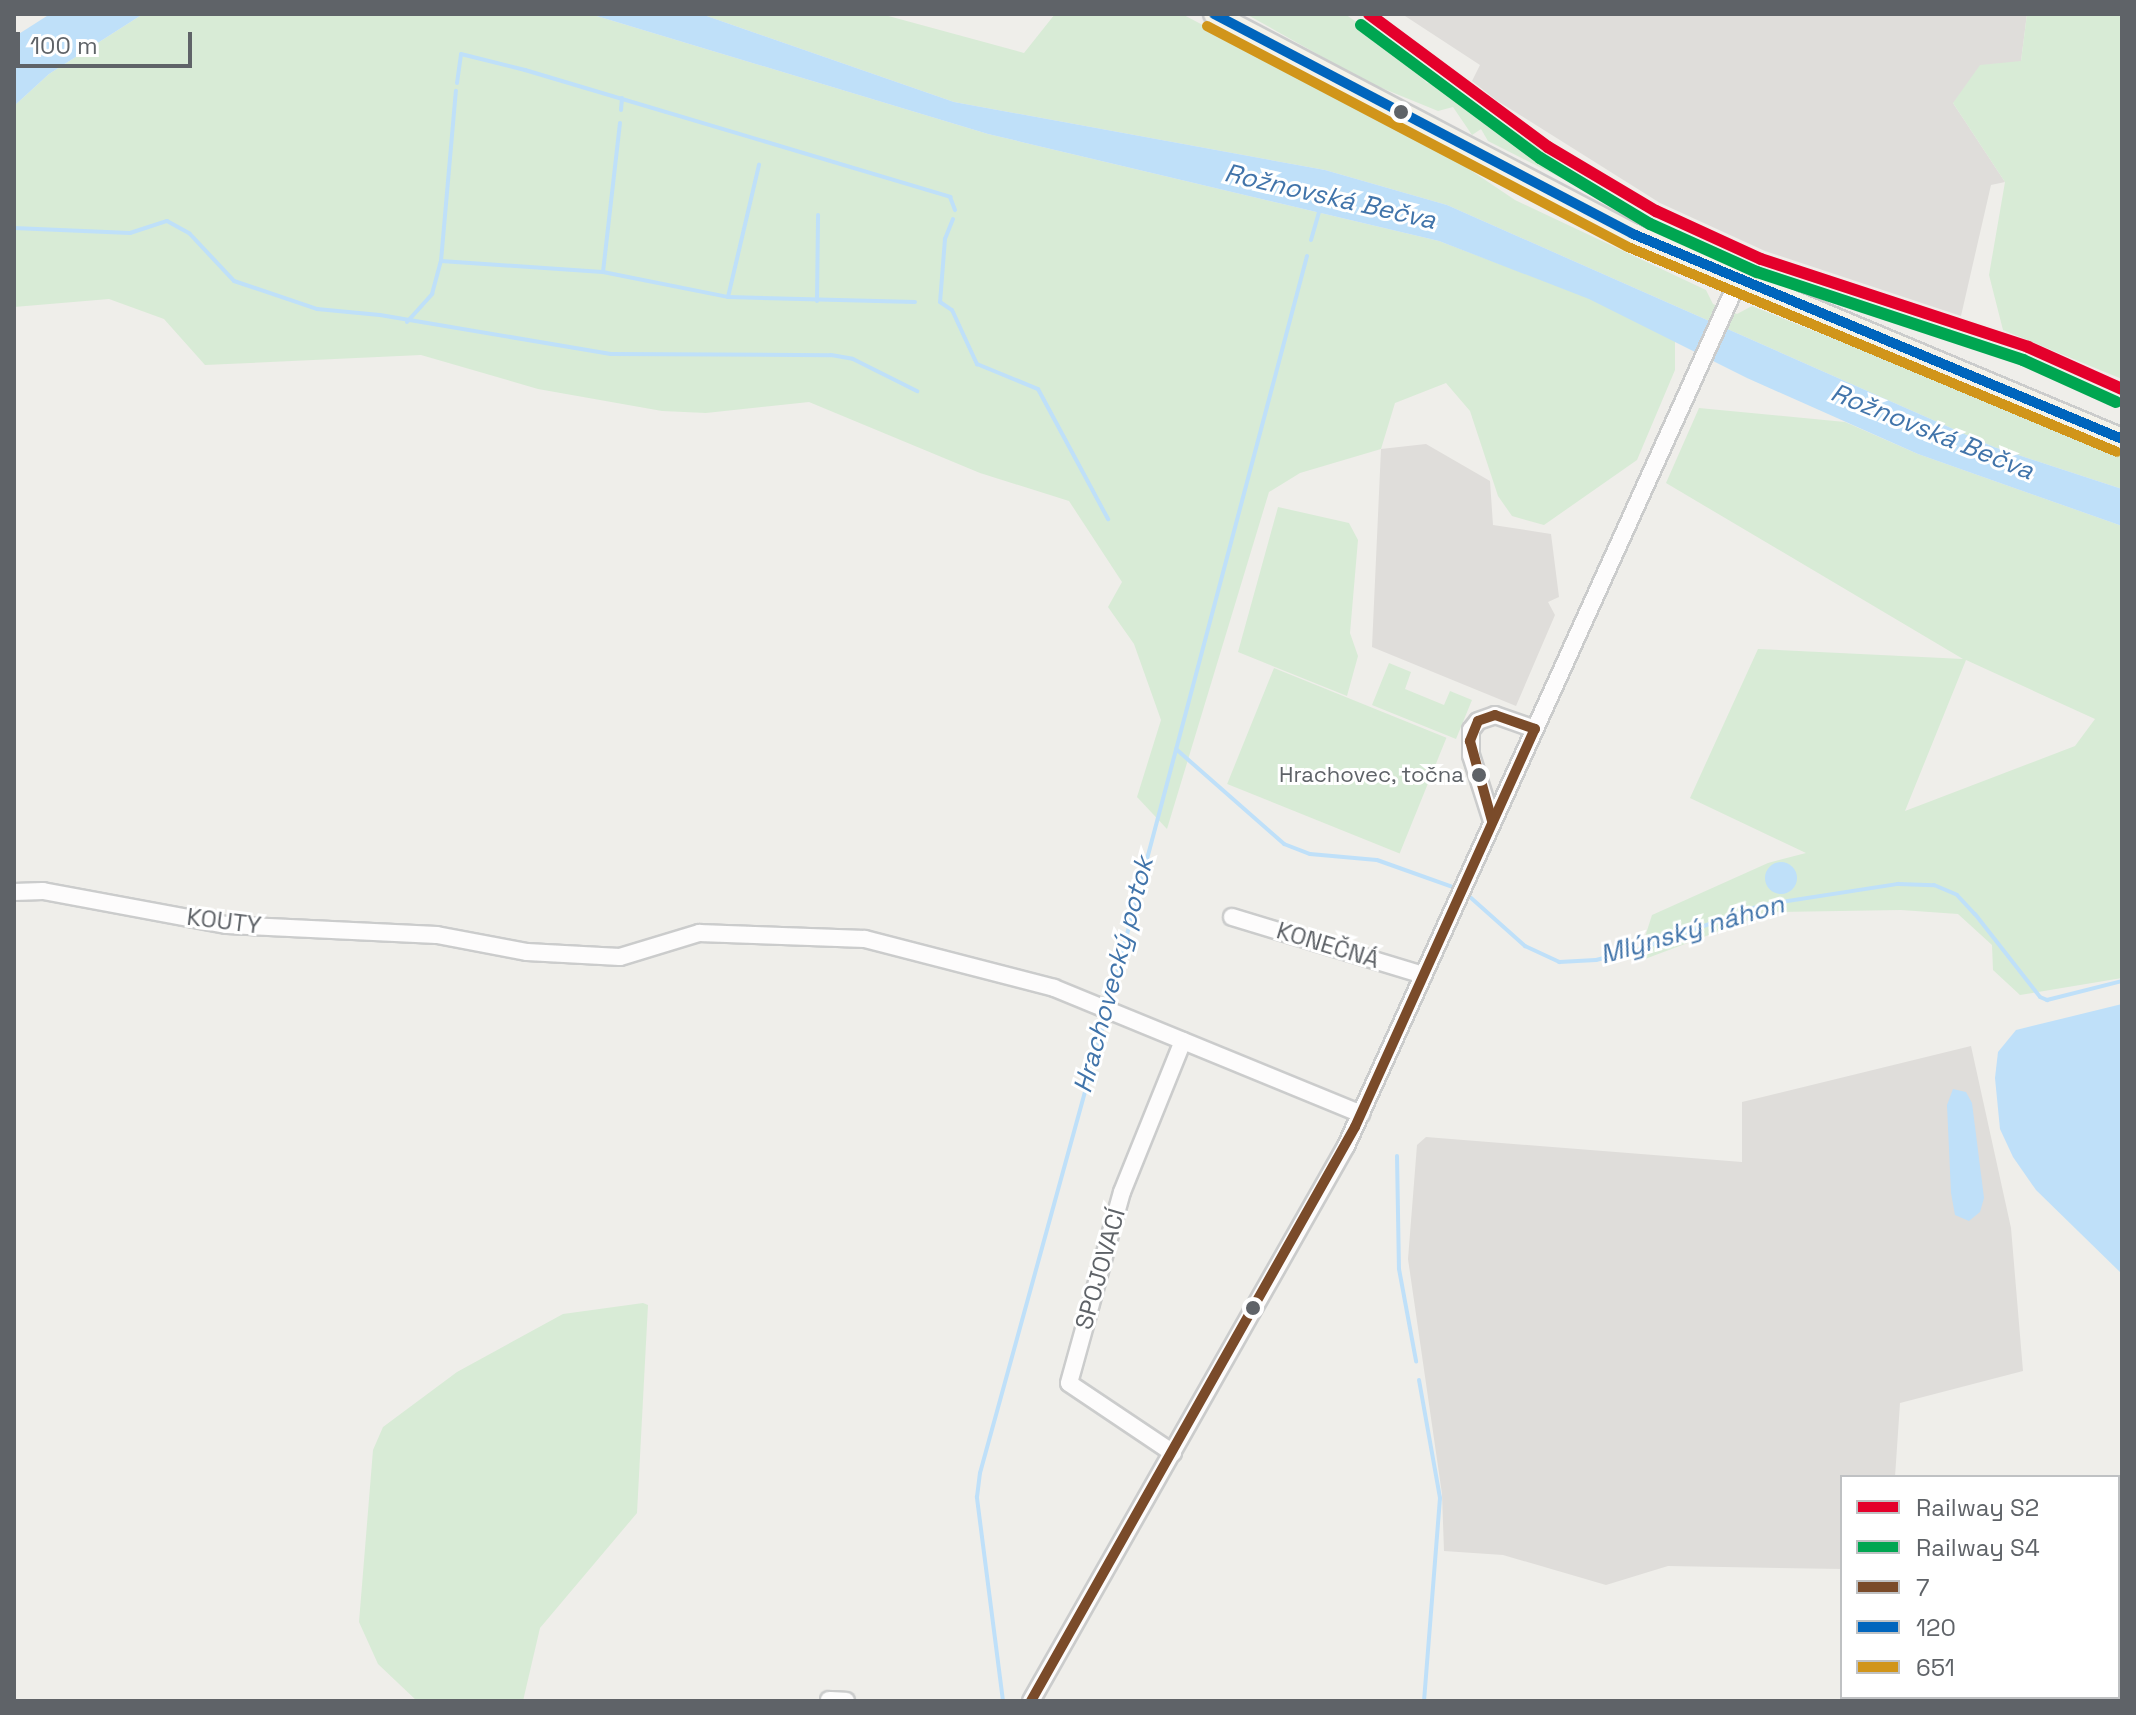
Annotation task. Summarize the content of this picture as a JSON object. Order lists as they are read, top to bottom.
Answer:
{
  "streets": {
    "street": ["KOUTY", "KONEČNÁ", "SPOJOVACÍ"]
  },
  "crossings": [
    ["KOUTY", "SPOJOVACÍ"]
  ],
  "water": ["Rožnovská Bečva", "Mlýnský náhon", "Hrachovecký potok"],
  "places": ["Hrachovec, točna"],
  "lines": [
    "rail line S2",
    "transit line 120",
    "rail line S4",
    "transit line 651",
    "transit line 7"
  ],
  "legend": [
    "Railway S2",
    "Railway S4",
    "7",
    "120",
    "651"
  ],
  "scale_bar": "100 m"
}
